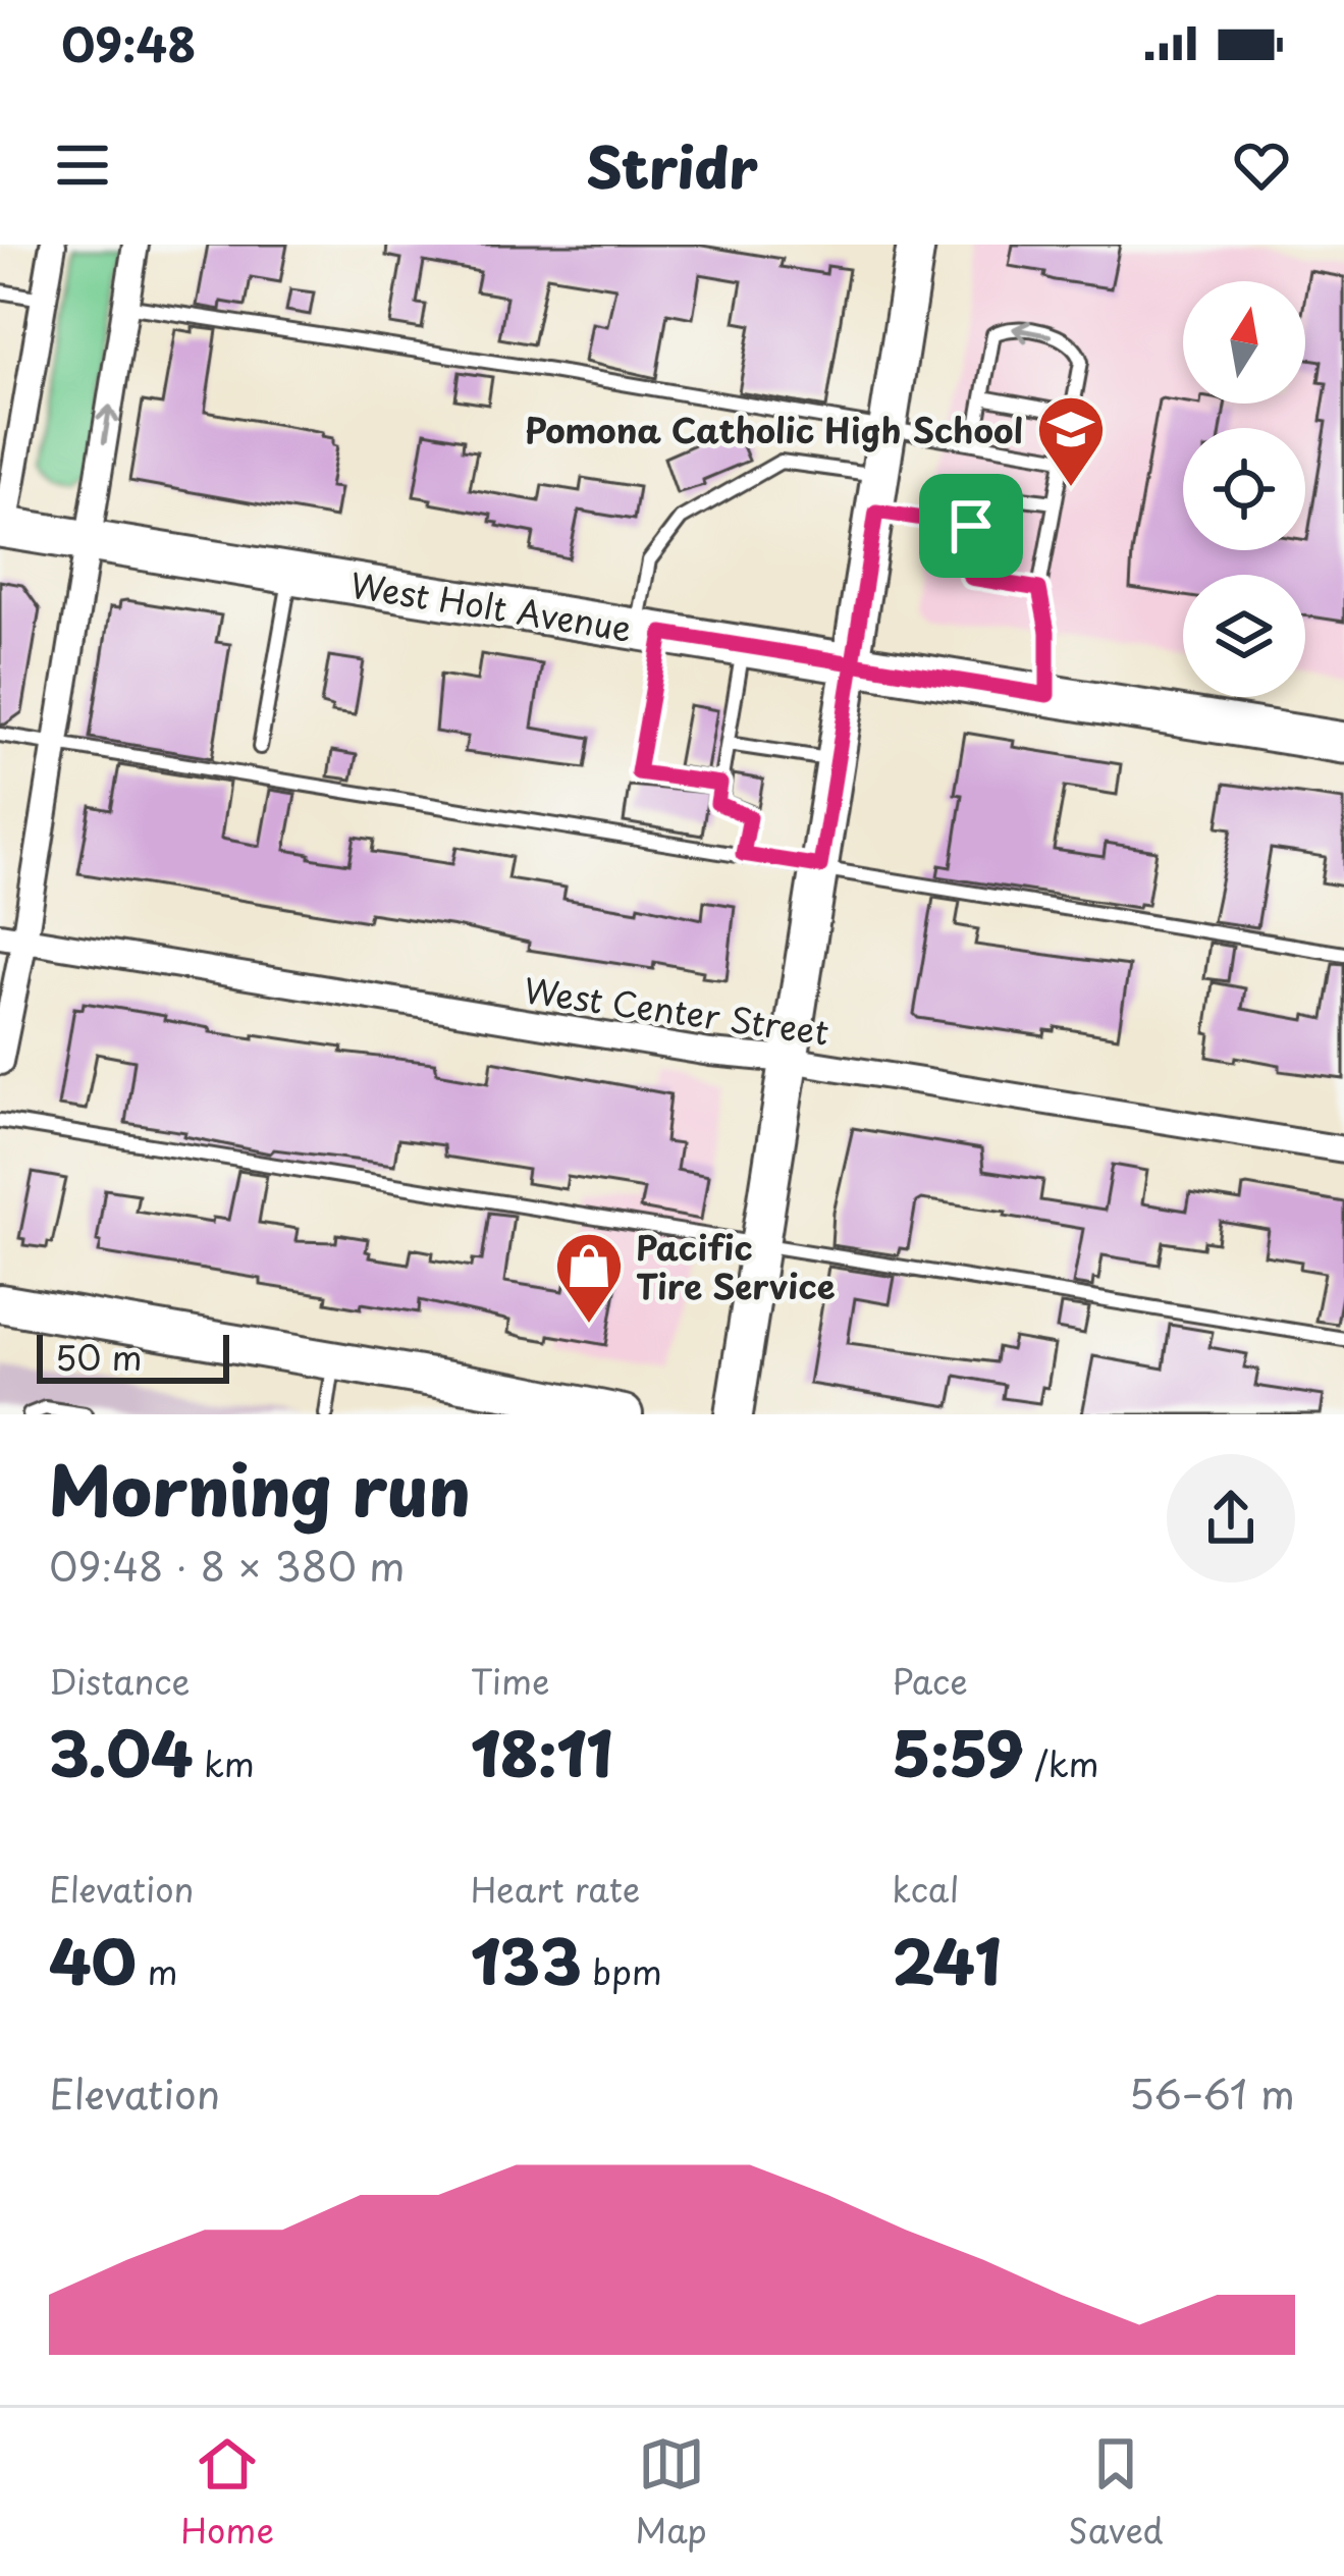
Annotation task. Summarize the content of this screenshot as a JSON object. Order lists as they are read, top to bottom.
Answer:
{
  "streets": {
    "main road": ["West Holt Avenue"],
    "street": ["West Center Street"]
  },
  "places": {
    "school or university": ["Pomona Catholic High School"],
    "shop": ["Pacific Tire Service"]
  },
  "scale_bar": "50 m",
  "north": "top",
  "page": {
    "status": "09:48",
    "header": "Stridr",
    "scale": "50 m",
    "heading": ["Morning run", "09:48 · 8 × 380 m"],
    "stats": [
      ["Distance", "3.04 km"],
      ["Time", "18:11"],
      ["Pace", "5:59 /km"],
      ["Elevation", "40 m"],
      ["Heart rate", "133 bpm"],
      ["kcal", "241"]
    ],
    "chart": ["Elevation", "56–61 m"],
    "tabs": ["Home", "Map", "Saved"]
  }
}
